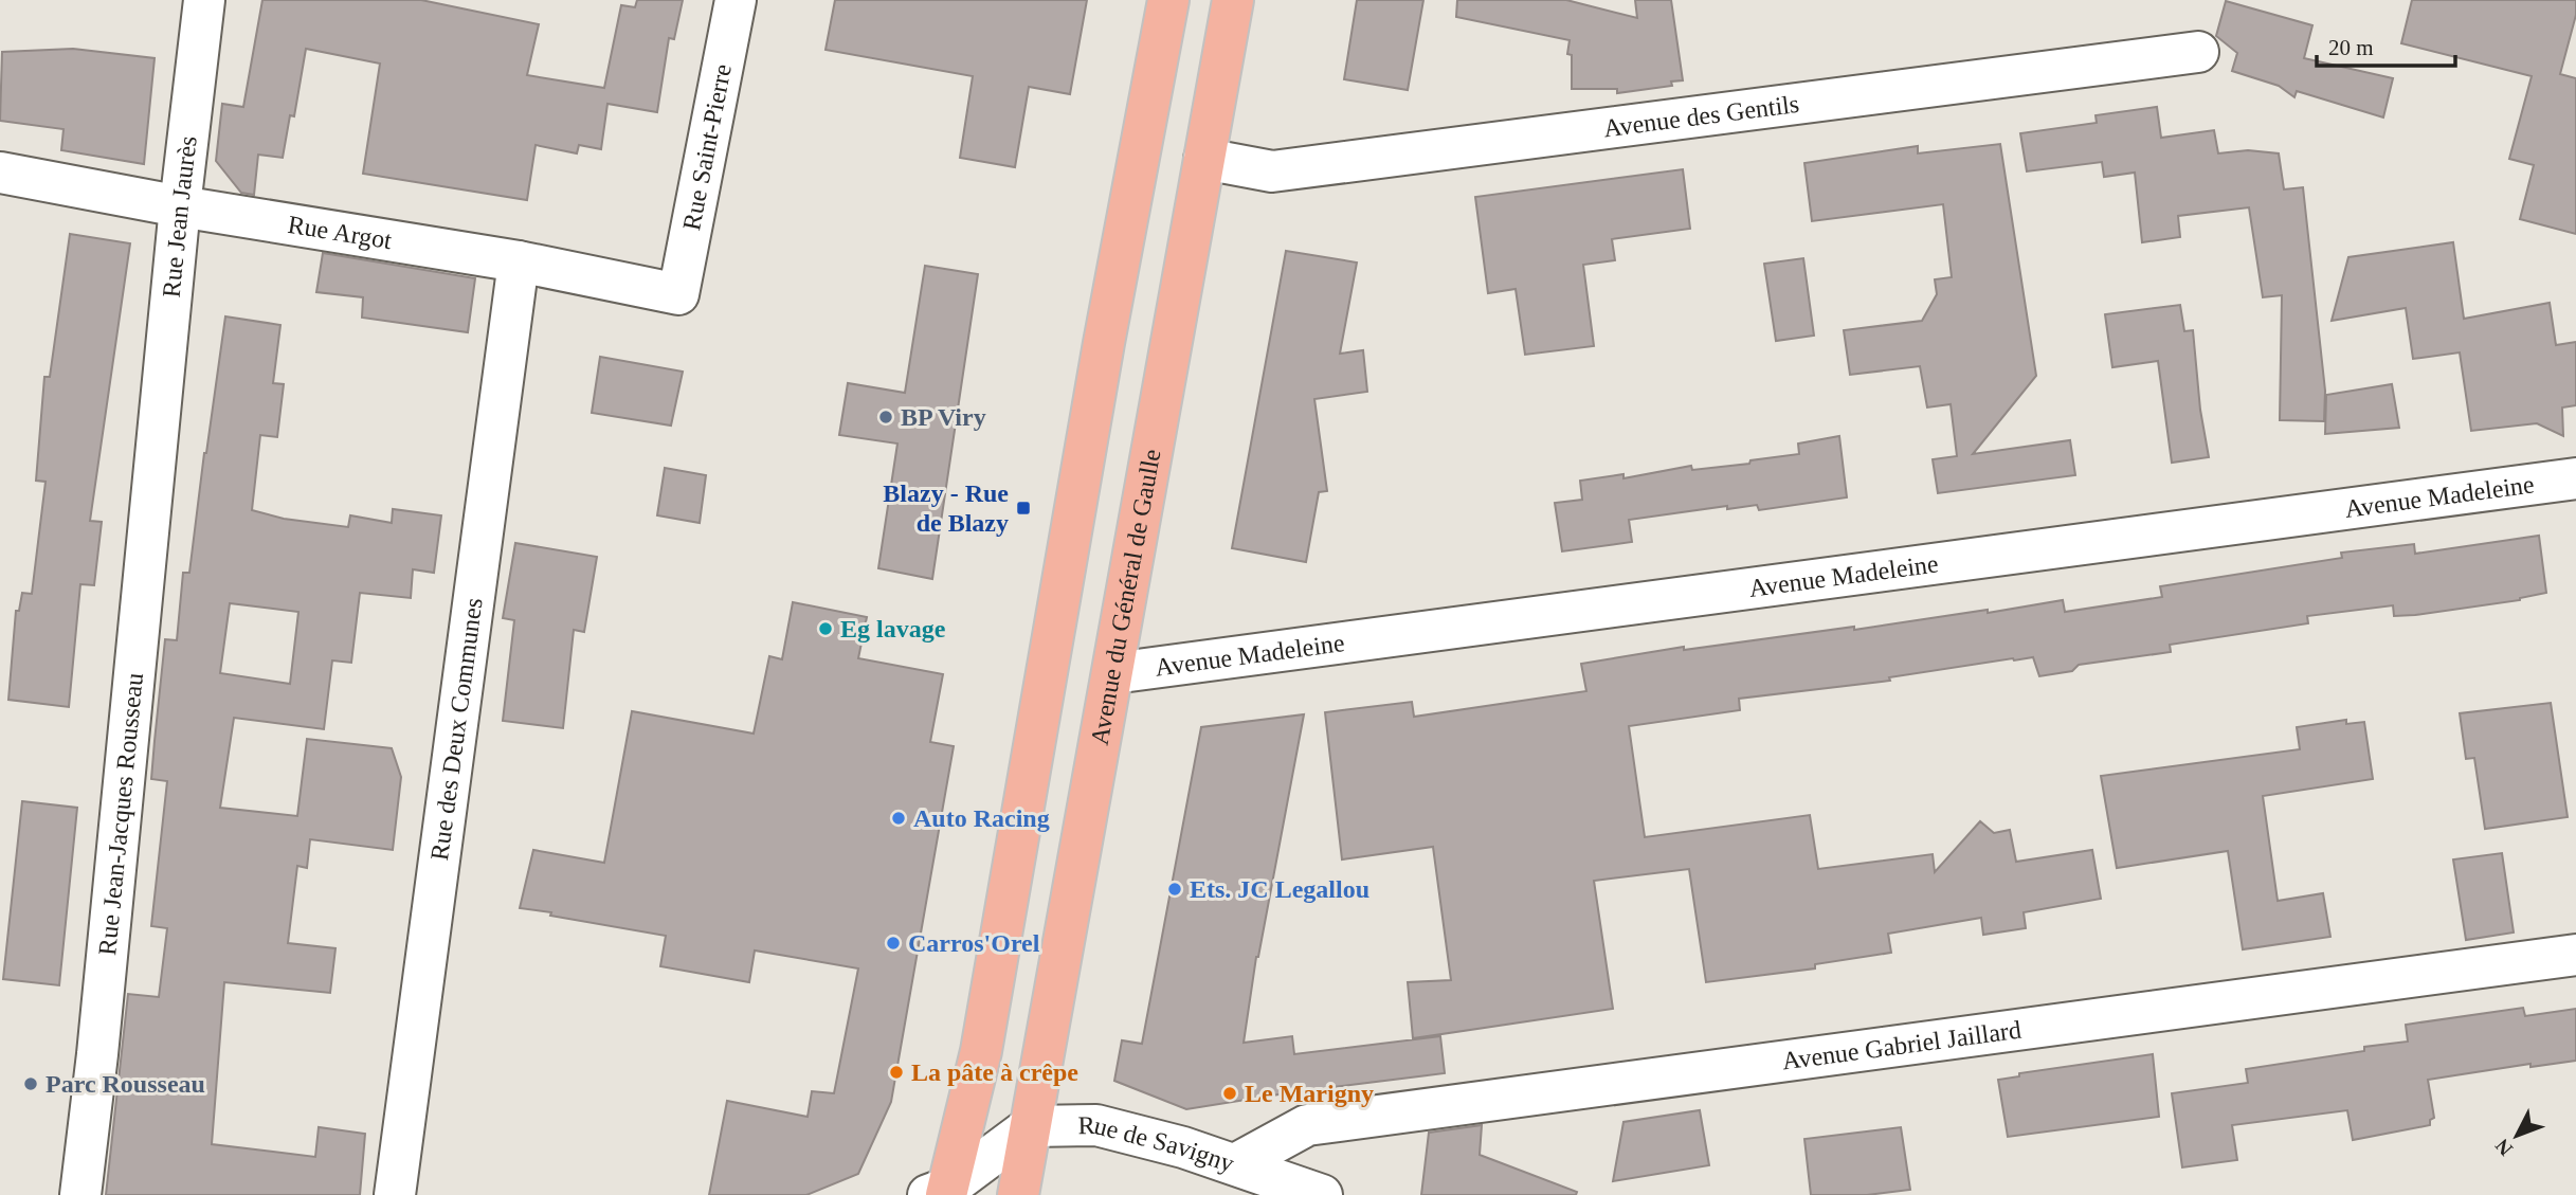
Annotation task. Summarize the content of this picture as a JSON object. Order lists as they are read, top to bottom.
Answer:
{
  "streets": {
    "main road": ["Avenue du Général de Gaulle"],
    "street": [
      "Avenue des Gentils",
      "Rue Saint-Pierre",
      "Rue Jean Jaurès",
      "Rue Argot",
      "Avenue Madeleine",
      "Rue des Deux Communes",
      "Rue Jean-Jacques Rousseau",
      "Avenue Gabriel Jaillard",
      "Rue de Savigny"
    ]
  },
  "crossings": [
    ["Avenue des Gentils", "Avenue du Général de Gaulle"],
    ["Rue Saint-Pierre", "Rue Argot"],
    ["Rue Jean Jaurès", "Rue Argot"],
    ["Rue Jean Jaurès", "Rue Jean-Jacques Rousseau"],
    ["Rue Argot", "Rue des Deux Communes"],
    ["Avenue Madeleine", "Avenue du Général de Gaulle"],
    ["Avenue du Général de Gaulle", "Rue de Savigny"],
    ["Avenue Gabriel Jaillard", "Rue de Savigny"]
  ],
  "places": {
    "other": [
      "BP Viry",
      "Eg lavage",
      "Auto Racing",
      "Ets. JC Legallou",
      "Carros'Orel",
      "La pâte à crêpe",
      "Parc Rousseau",
      "Le Marigny"
    ],
    "transit": ["Blazy - Rue de Blazy"]
  },
  "scale_bar": "20 m",
  "north": "bottom left"
}
